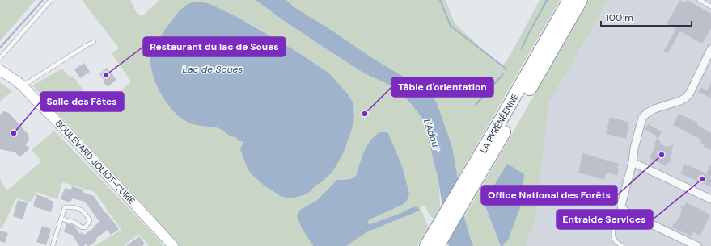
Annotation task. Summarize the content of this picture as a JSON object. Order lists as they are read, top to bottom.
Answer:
{
  "streets": {
    "highway": ["LA PYRÉNÉENNE"],
    "main road": ["BOULEVARD JOLIOT-CURIE"]
  },
  "water": ["Lac de Soues", "L'Adour"],
  "places": [
    "Restaurant du lac de Soues",
    "Tâble d'orientation",
    "Salle des Fêtes",
    "Office National des Forêts",
    "Entraide Services"
  ],
  "scale_bar": "100 m"
}
